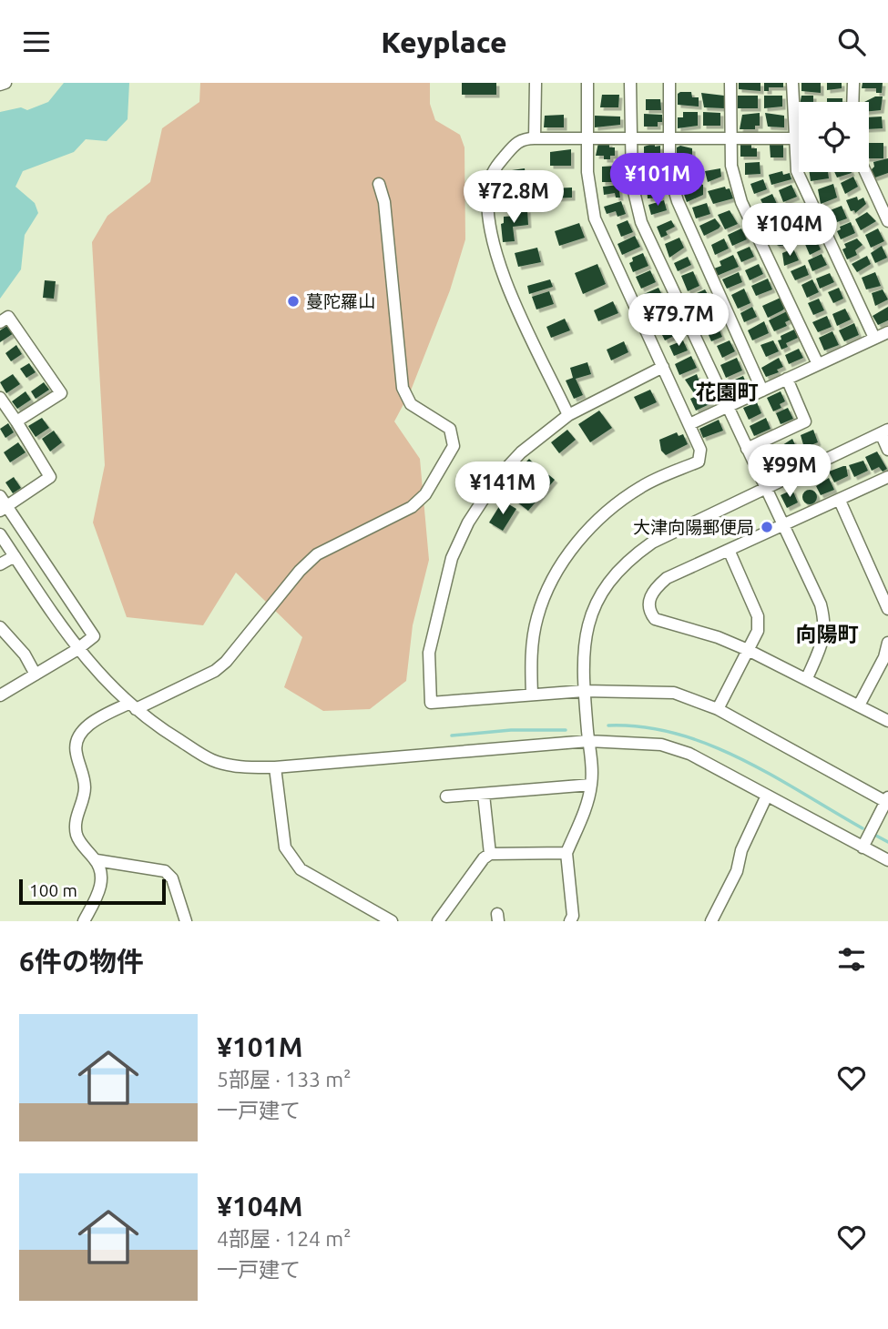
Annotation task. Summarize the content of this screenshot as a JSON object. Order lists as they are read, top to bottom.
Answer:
{
  "districts": ["花園町", "向陽町"],
  "places": ["蔓陀羅山", "大津向陽郵便局"],
  "scale_bar": "100 m",
  "page": {
    "header": "Keyplace",
    "price": [
      "¥101M",
      "¥72.8M",
      "¥104M",
      "¥79.7M",
      "¥99M",
      "¥141M"
    ],
    "scale": "100 m",
    "heading": "6件の物件",
    "list": [
      {
        "name": "¥101M",
        "note": "5部屋 · 133 m² · 一戸建て"
      },
      {
        "name": "¥104M",
        "note": "4部屋 · 124 m² · 一戸建て"
      }
    ]
  }
}
